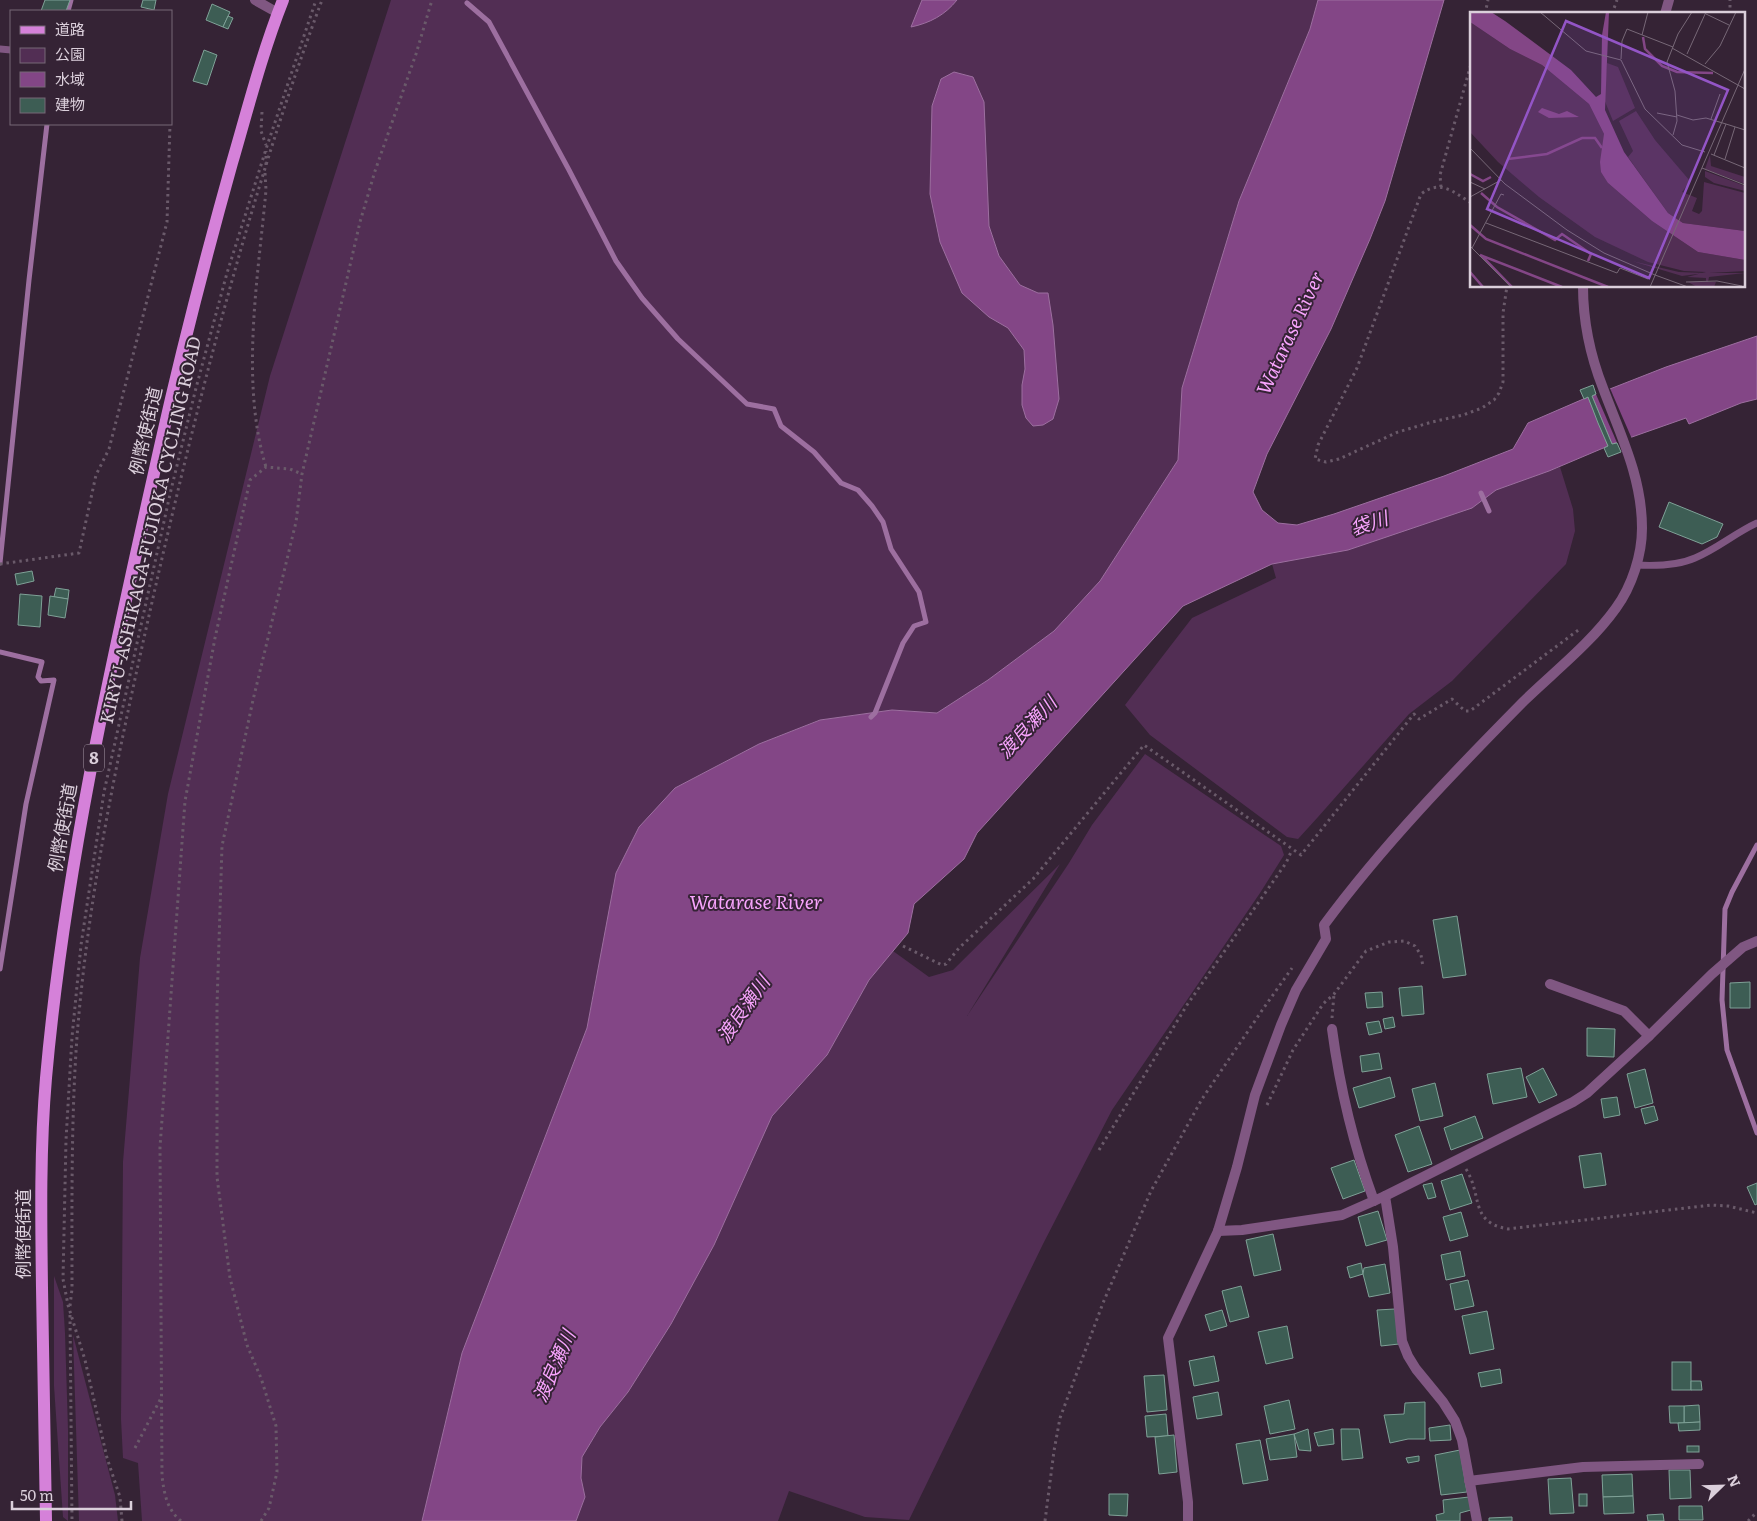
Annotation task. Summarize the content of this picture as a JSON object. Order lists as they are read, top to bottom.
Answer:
{
  "streets": {
    "main road": ["例幣使街道", "8"],
    "path": ["KIRYU-ASHIKAGA-FUJIOKA CYCLING ROAD"]
  },
  "crossings": [
    ["例幣使街道", "8"]
  ],
  "water": ["Watarase River", "袋川", "渡良瀬川"],
  "legend": [
    "道路",
    "公園",
    "水域",
    "建物"
  ],
  "scale_bar": "50 m",
  "north": "top right"
}
